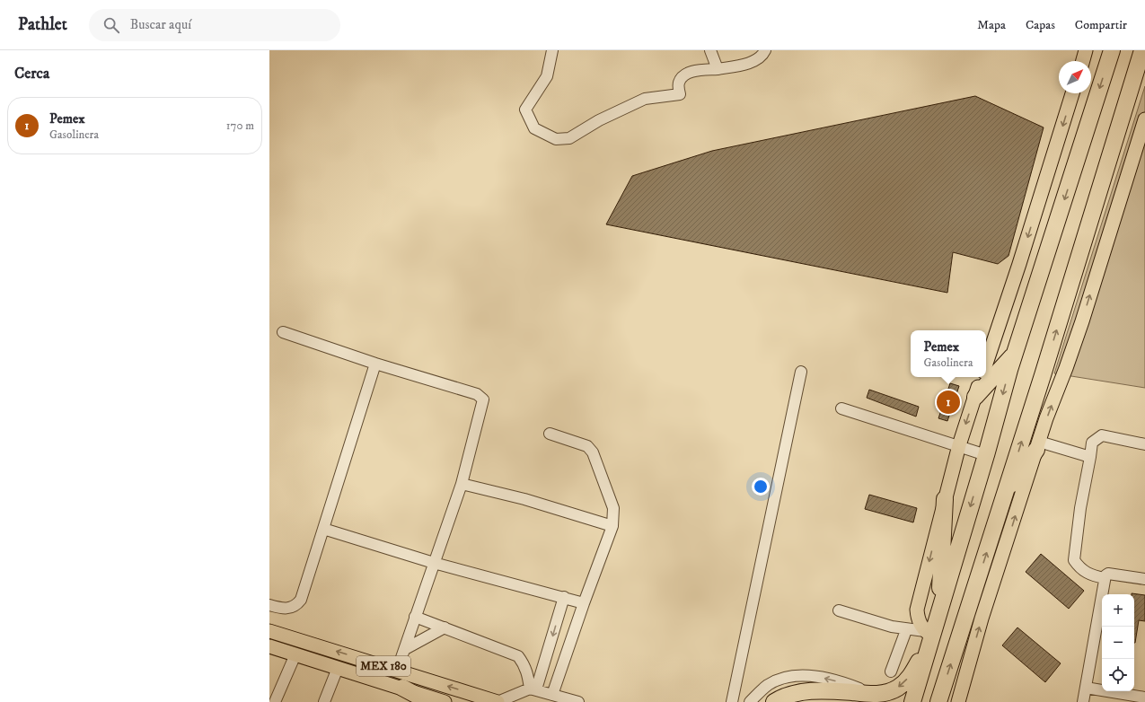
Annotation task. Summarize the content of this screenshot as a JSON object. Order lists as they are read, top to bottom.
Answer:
{
  "streets": {
    "main road": ["MEX 180"]
  },
  "north": "top right",
  "page": {
    "header": "Pathlet",
    "search": "Buscar aquí",
    "nav": ["Mapa", "Capas", "Compartir"],
    "heading": "Cerca",
    "list": [
      {
        "mark": "1",
        "name": "Pemex",
        "note": "Gasolinera",
        "value": "170 m"
      }
    ],
    "popup": ["Pemex", "Gasolinera"],
    "pins": "1",
    "map_buttons": ["+", "−"]
  }
}
